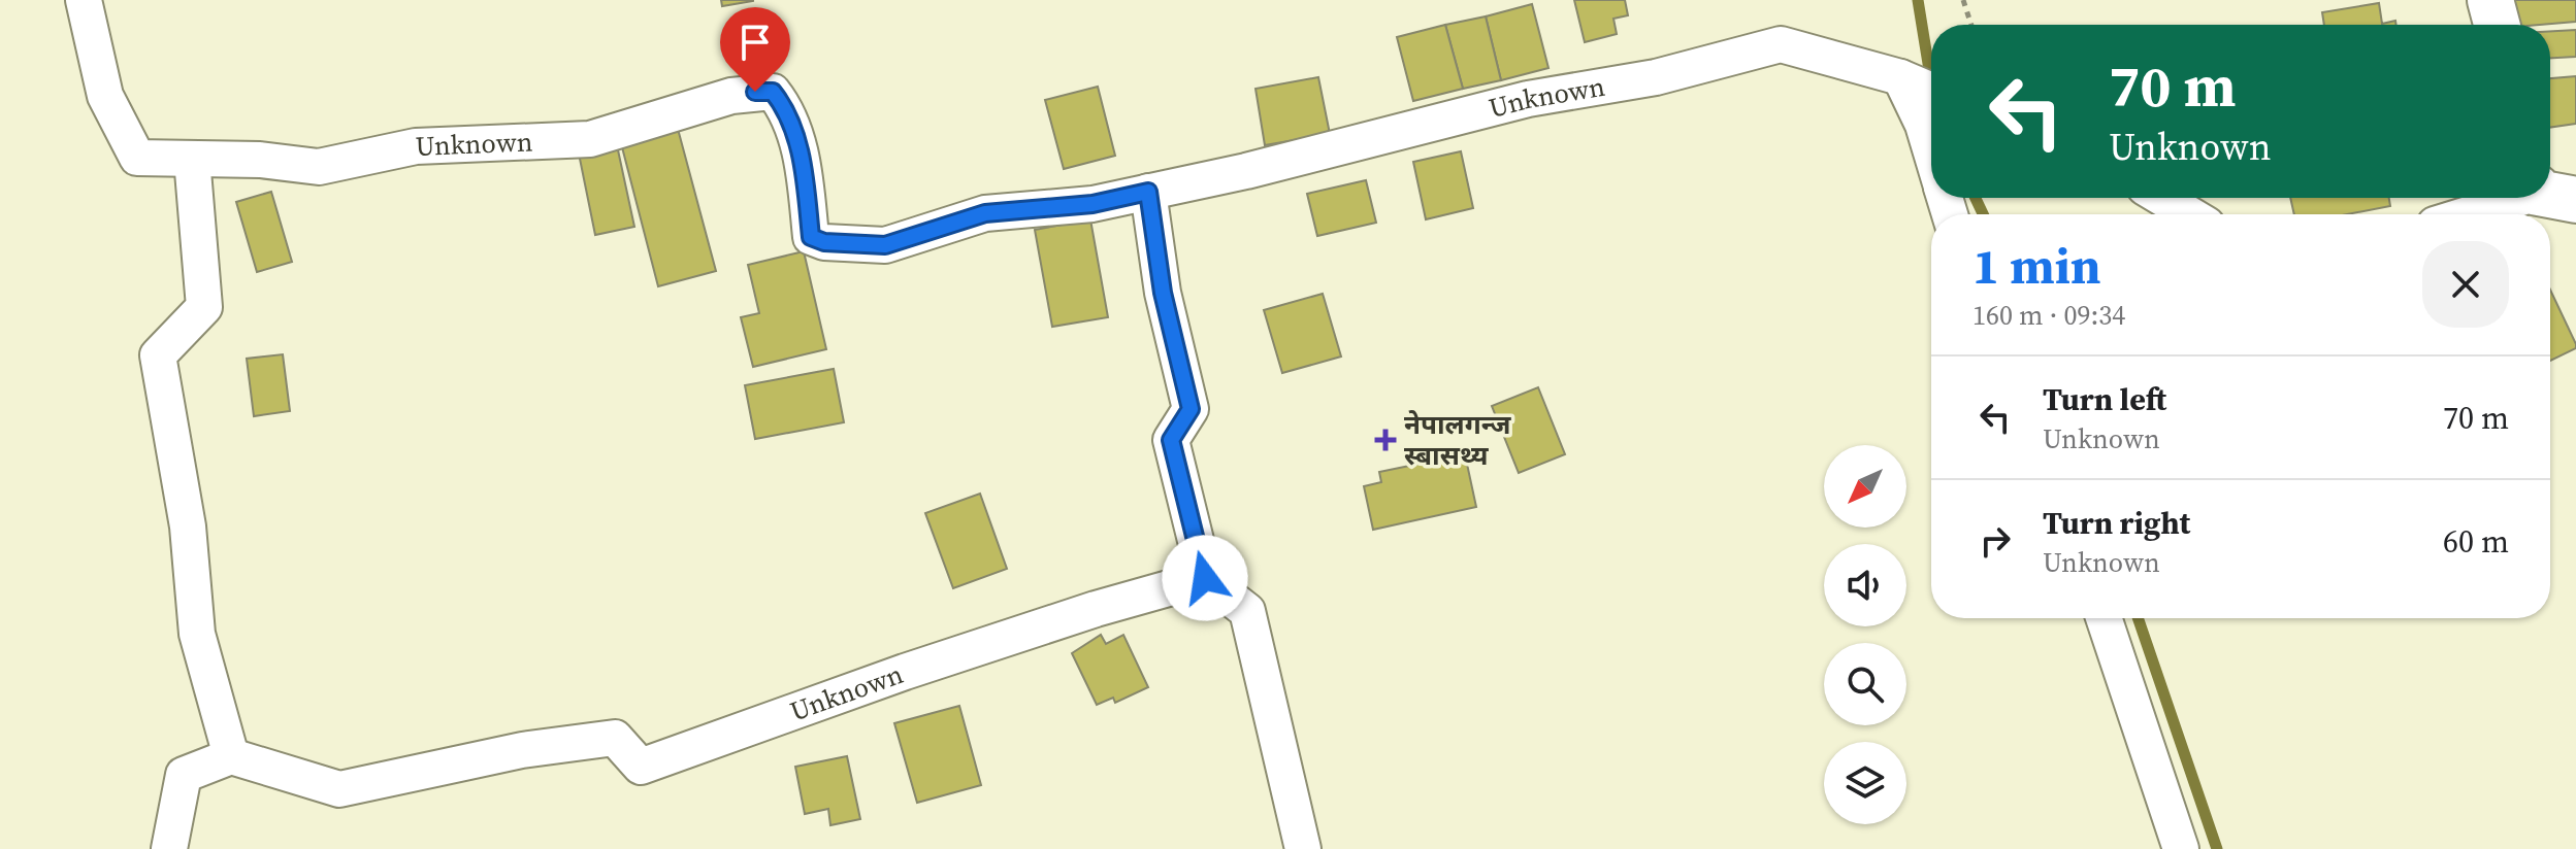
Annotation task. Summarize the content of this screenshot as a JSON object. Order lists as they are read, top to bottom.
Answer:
{
  "streets": {
    "street": ["Unknown"]
  },
  "places": {
    "health": ["नेपालगन्ज स्बासथ्य"]
  },
  "north": "bottom left",
  "page": {
    "turn": ["70 m", "Unknown"],
    "heading": ["1 min", "160 m · 09:34"],
    "list": [
      {
        "name": "Turn left",
        "note": "Unknown",
        "value": "70 m"
      },
      {
        "name": "Turn right",
        "note": "Unknown",
        "value": "60 m"
      }
    ]
  }
}
